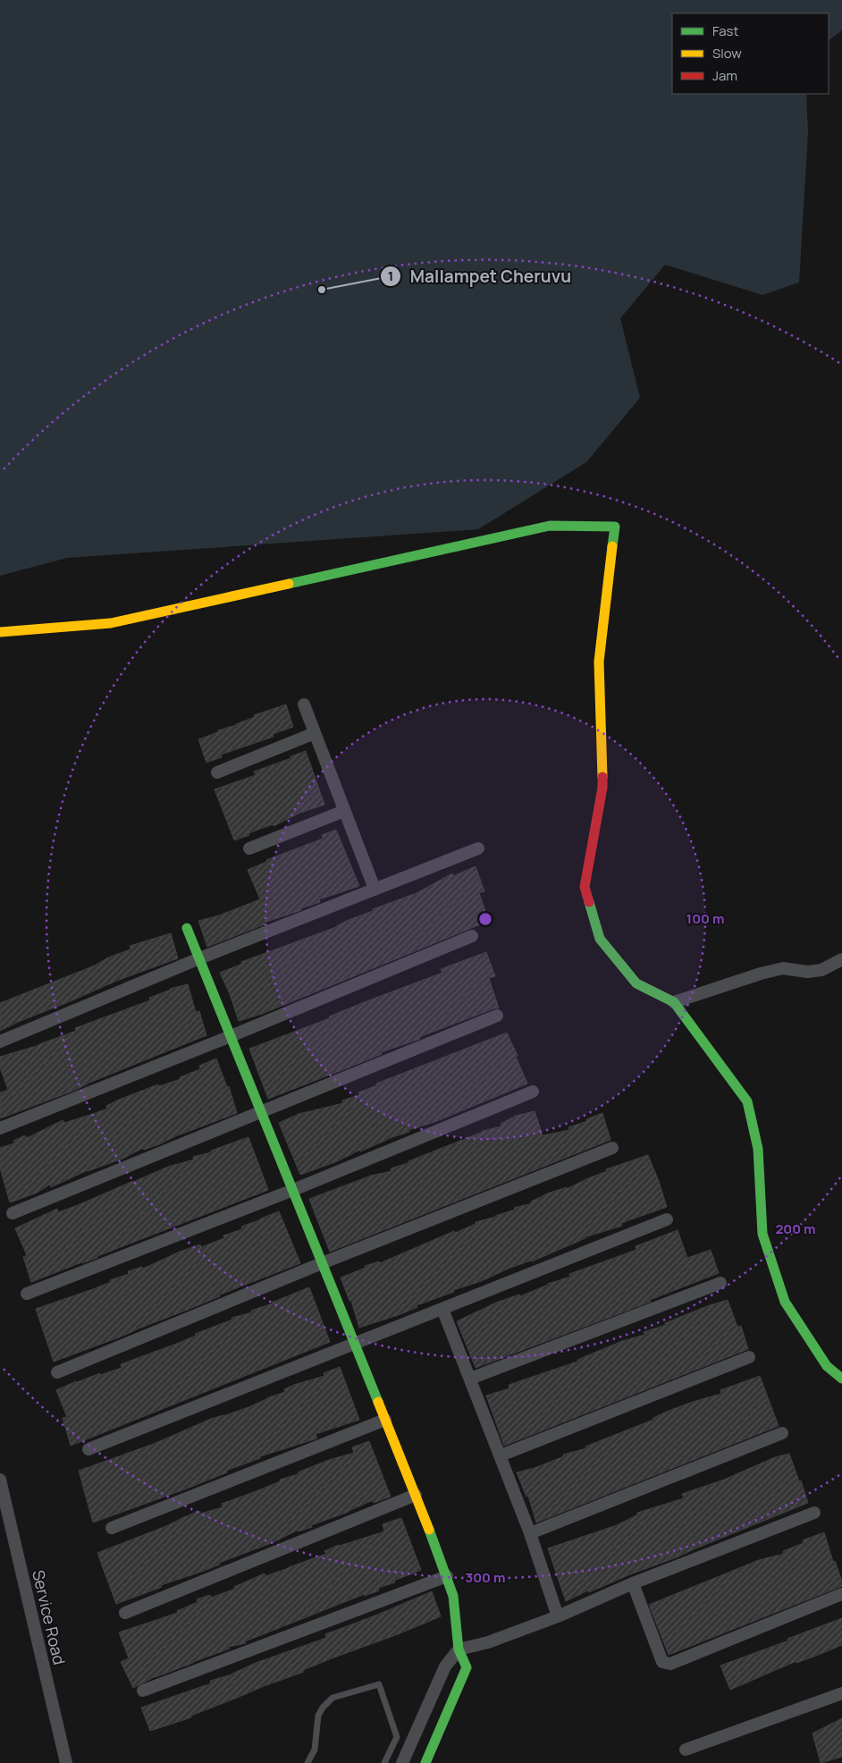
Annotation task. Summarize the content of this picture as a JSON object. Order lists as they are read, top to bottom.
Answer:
{
  "streets": {
    "street": ["Service Road"]
  },
  "places": ["Mallampet Cheruvu"],
  "legend": ["Fast", "Slow", "Jam"],
  "rings": ["100 m", "200 m", "300 m"]
}
